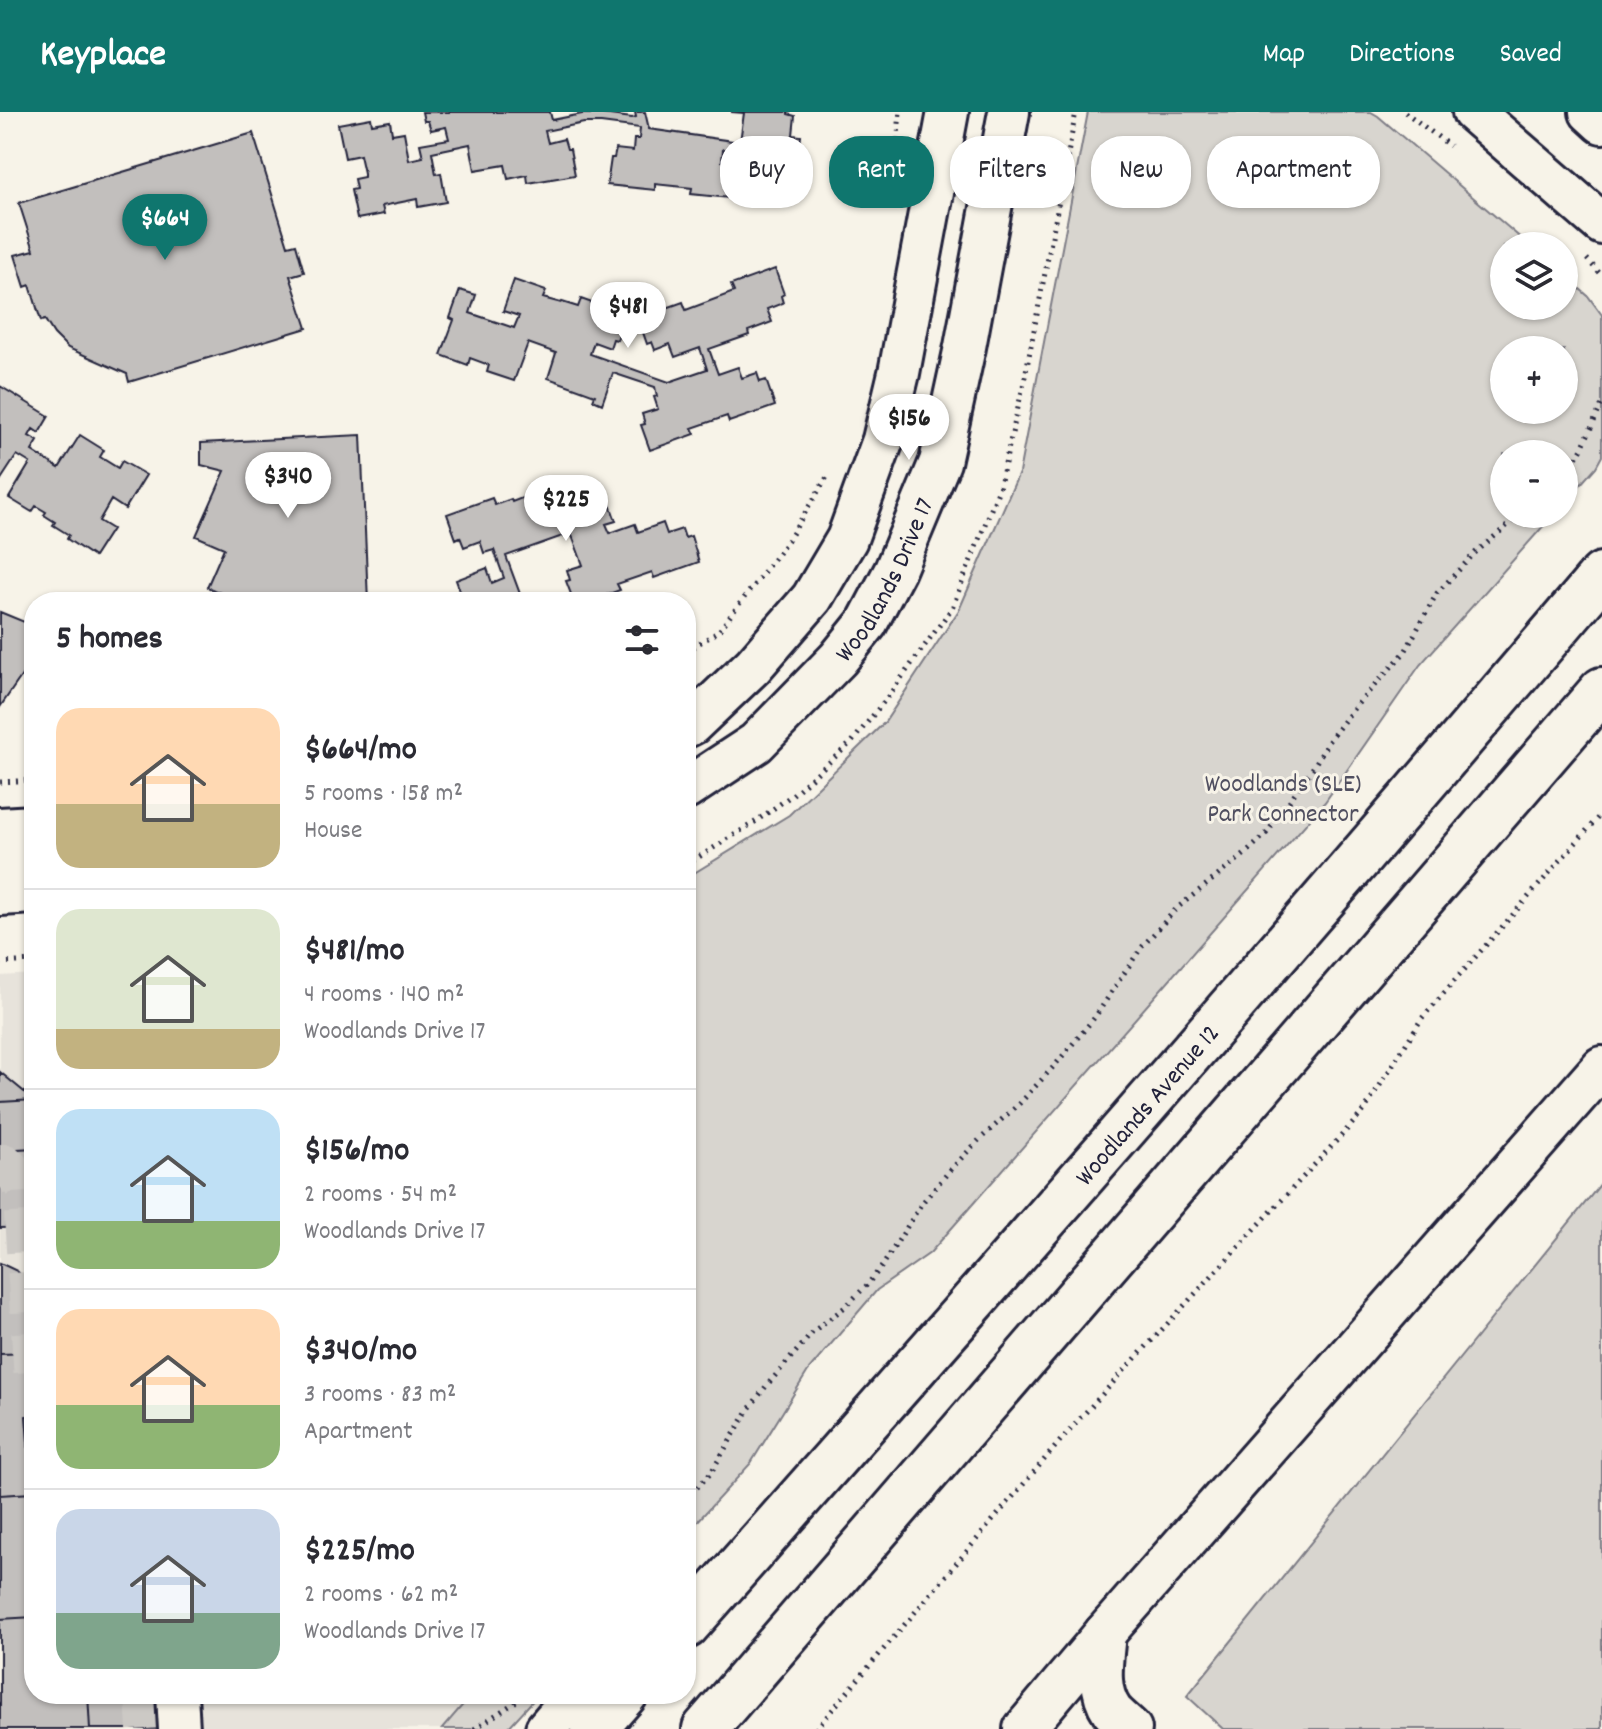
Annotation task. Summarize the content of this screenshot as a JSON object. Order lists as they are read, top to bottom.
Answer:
{
  "streets": {
    "main road": ["Woodlands Avenue 12"],
    "street": ["Woodlands Drive 17"]
  },
  "parks": ["Woodlands (SLE) Park Connector"],
  "page": {
    "header": "Keyplace",
    "nav": ["Map", "Directions", "Saved"],
    "chip": [
      "Buy",
      "Rent",
      "Filters",
      "New",
      "Apartment"
    ],
    "price": [
      "$664",
      "$481",
      "$156",
      "$340",
      "$225"
    ],
    "map_buttons": ["+", "−"],
    "heading": "5 homes",
    "list": [
      {
        "name": "$664/mo",
        "note": "5 rooms · 158 m² · House"
      },
      {
        "name": "$481/mo",
        "note": "4 rooms · 140 m² · Woodlands Drive 17"
      },
      {
        "name": "$156/mo",
        "note": "2 rooms · 54 m² · Woodlands Drive 17"
      },
      {
        "name": "$340/mo",
        "note": "3 rooms · 83 m² · Apartment"
      },
      {
        "name": "$225/mo",
        "note": "2 rooms · 62 m² · Woodlands Drive 17"
      }
    ]
  }
}
